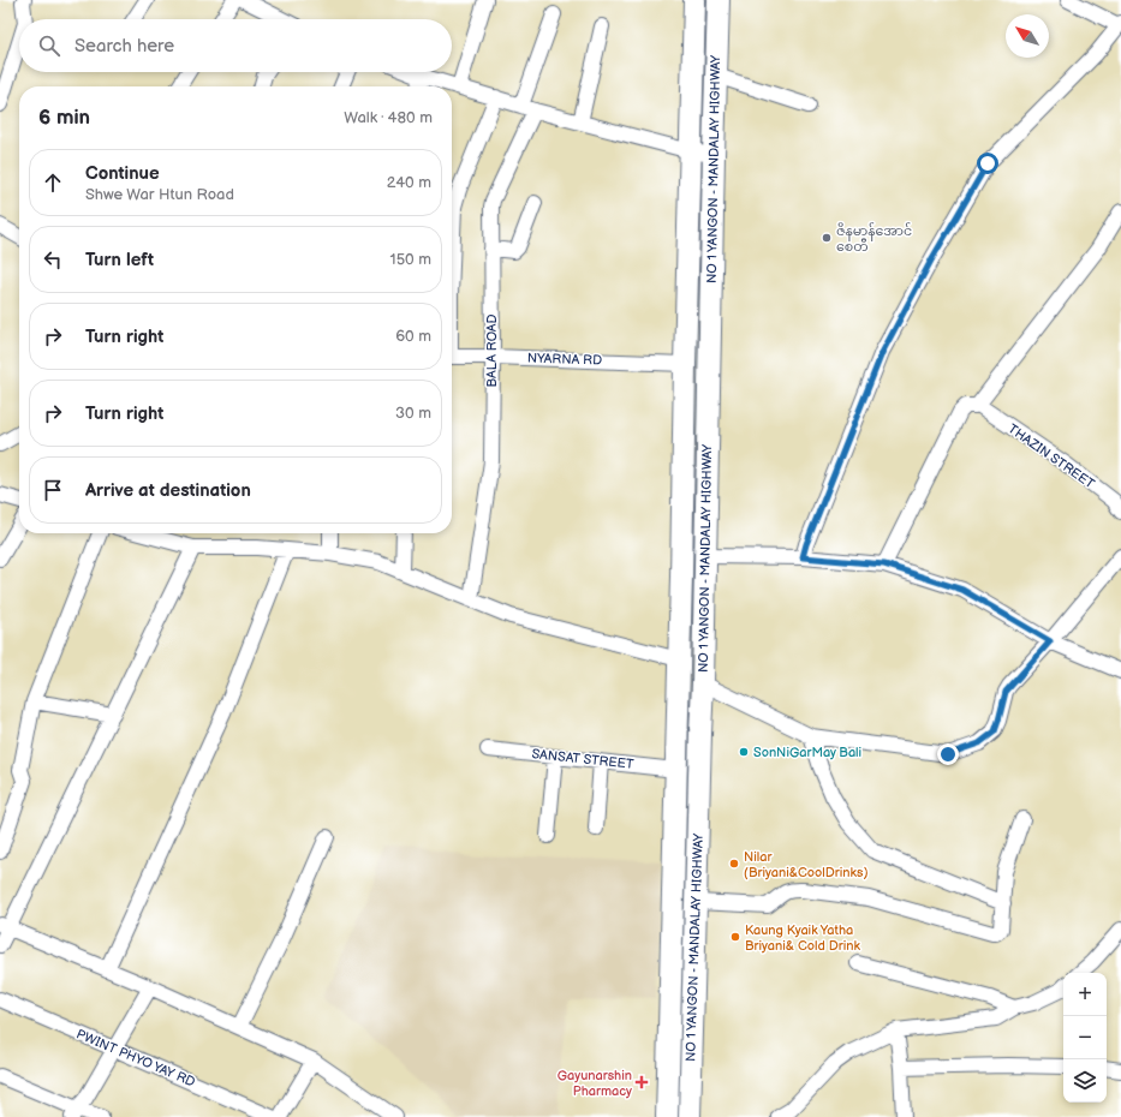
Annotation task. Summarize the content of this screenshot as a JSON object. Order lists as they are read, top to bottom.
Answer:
{
  "streets": {
    "highway": ["NO 1 YANGON - MANDALAY HIGHWAY"],
    "street": [
      "BALA ROAD",
      "NYARNA RD",
      "THAZIN STREET",
      "SANSAT STREET",
      "PWINT PHYO YAY RD"
    ]
  },
  "crossings": [
    ["NO 1 YANGON - MANDALAY HIGHWAY", "NYARNA RD"],
    ["NO 1 YANGON - MANDALAY HIGHWAY", "SANSAT STREET"],
    ["BALA ROAD", "NYARNA RD"]
  ],
  "places": {
    "other": [
      "ဇိနမာန်အောင် စေတီ",
      "SonNiGarMay Bali",
      "Nilar (Briyani&CoolDrinks)",
      "Kaung Kyaik Yatha Briyani& Cold Drink"
    ],
    "health": ["Gayunarshin Pharmacy"]
  },
  "north": "top left",
  "page": {
    "search": "Search here",
    "heading": ["6 min", "Walk · 480 m"],
    "list": [
      ["Continue", "Shwe War Htun Road", "240 m"],
      ["Turn left", "150 m"],
      ["Turn right", "60 m"],
      ["Turn right", "30 m"],
      "Arrive at destination"
    ],
    "map_buttons": ["+", "−"]
  }
}
